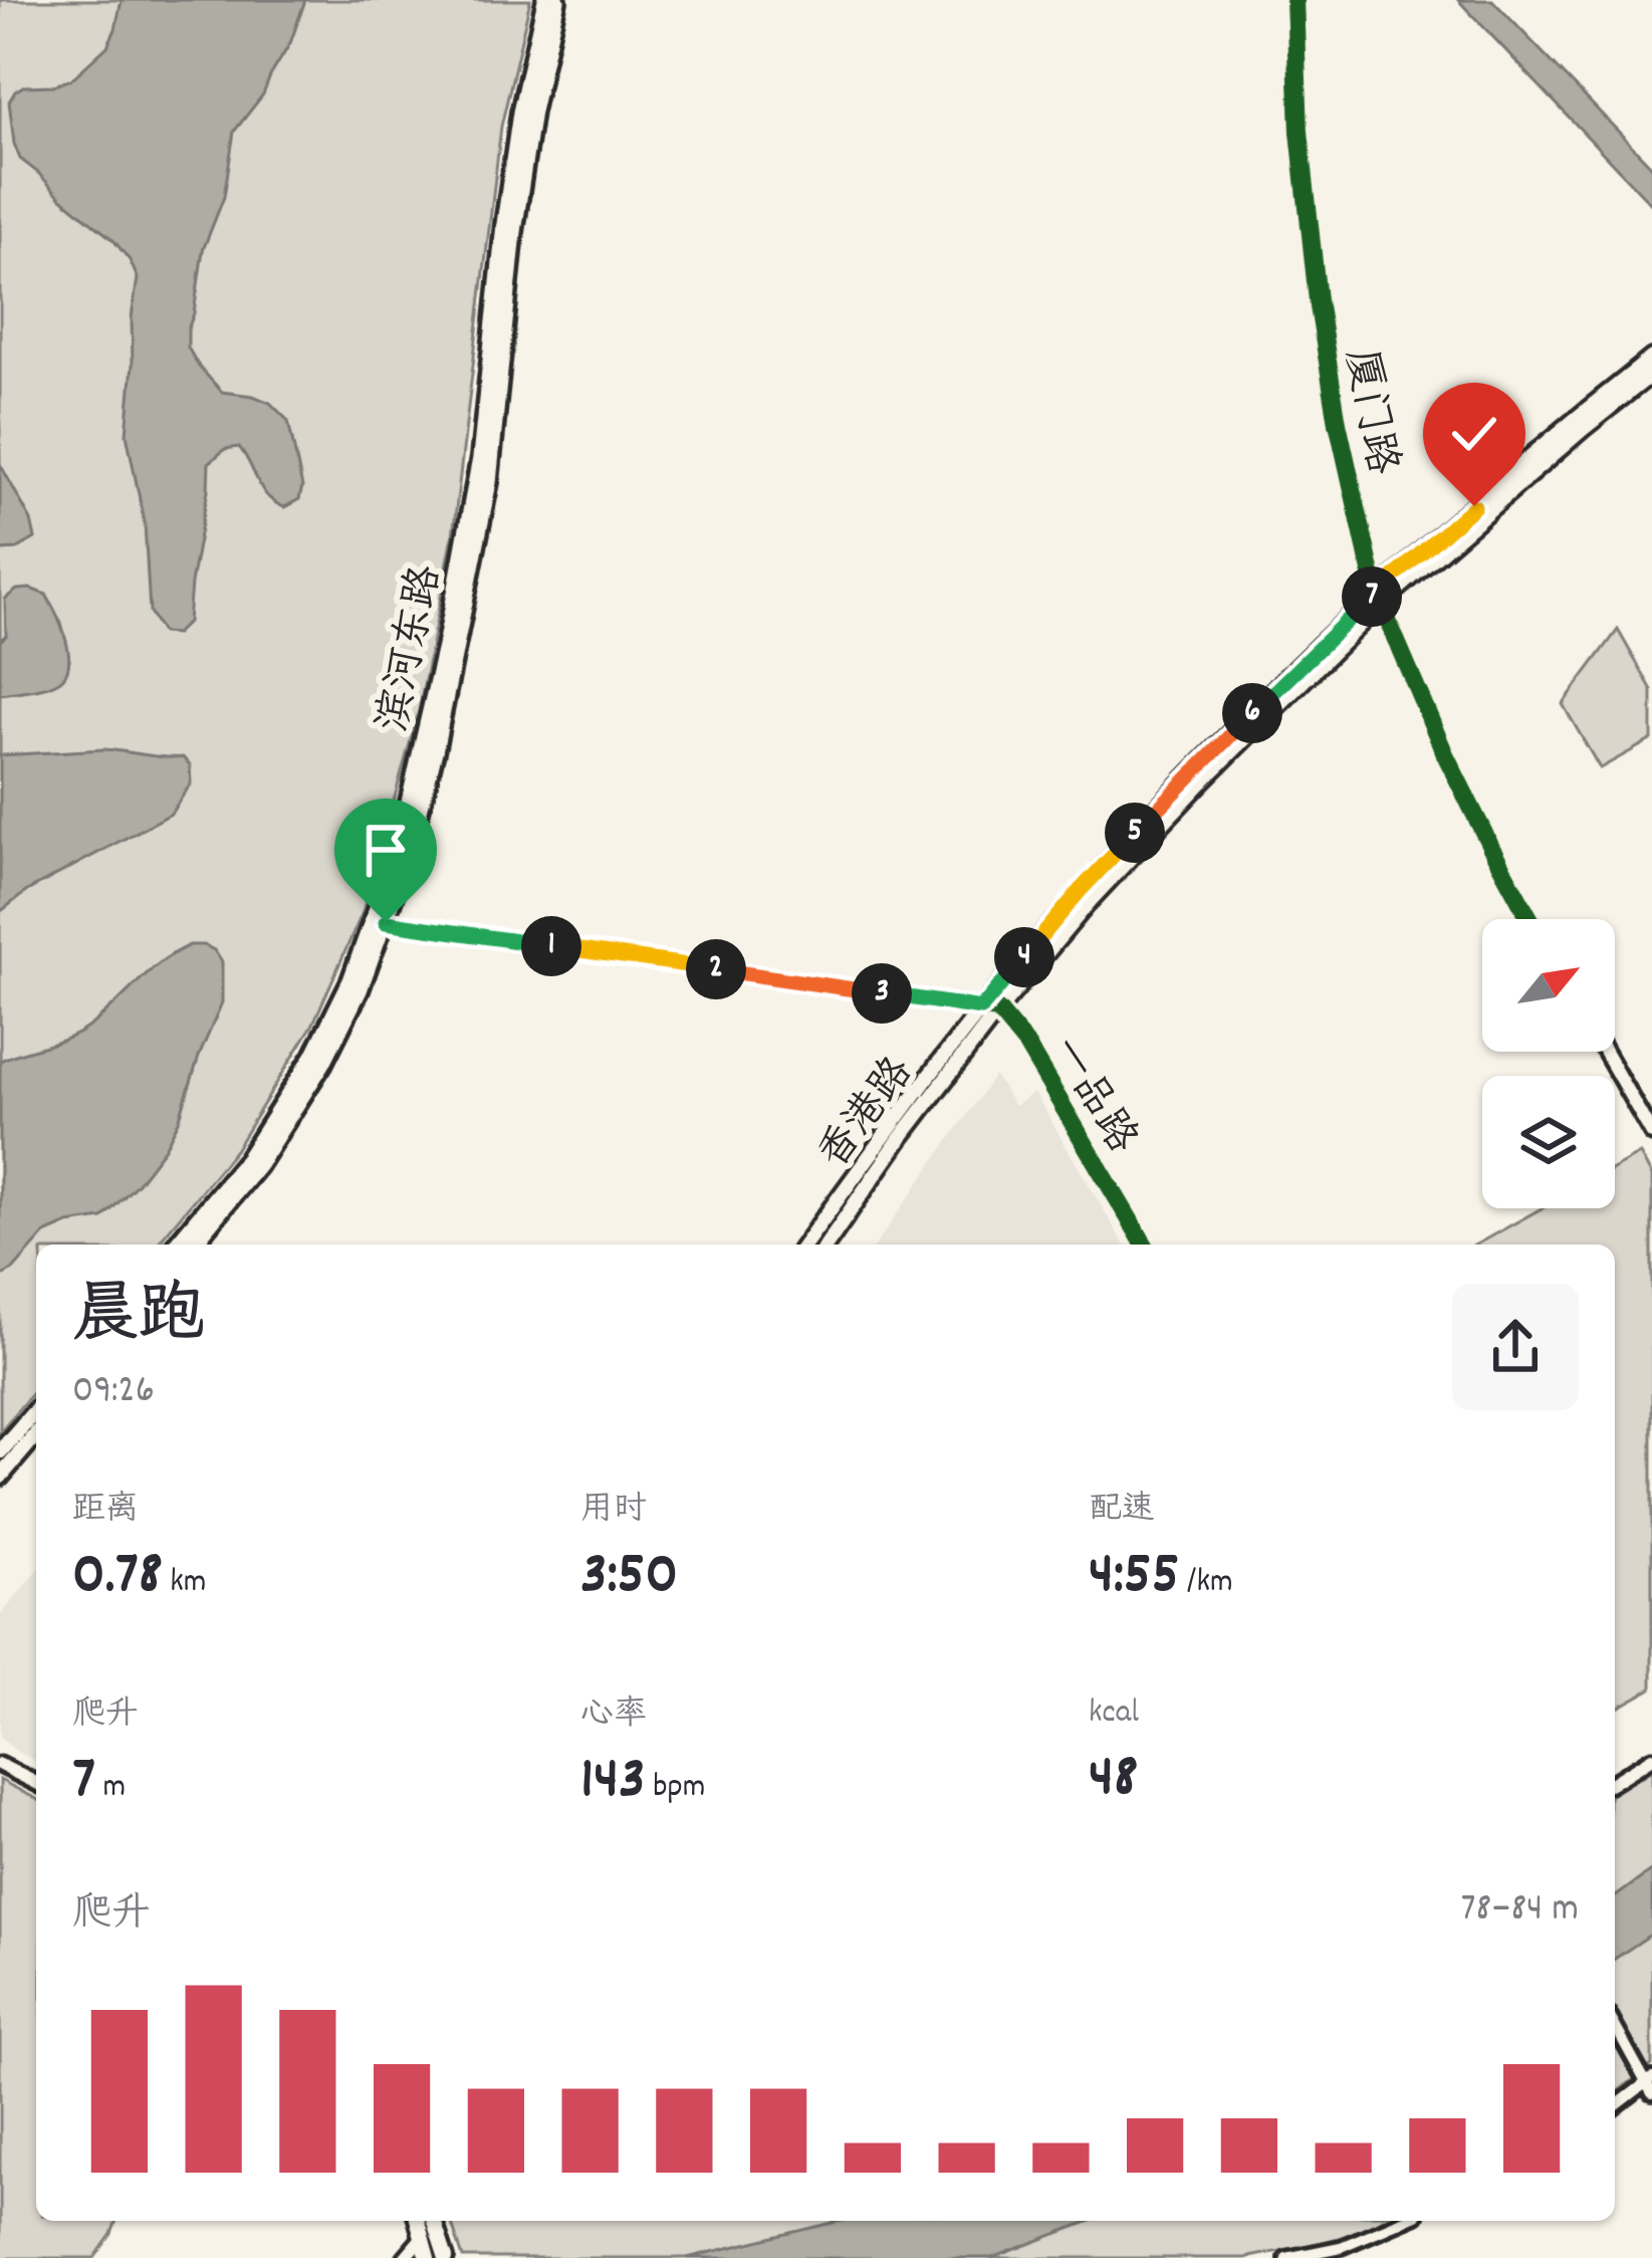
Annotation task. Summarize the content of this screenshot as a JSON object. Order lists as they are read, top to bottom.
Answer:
{
  "streets": {
    "main road": ["滨河东路", "香港路"],
    "street": ["厦门路", "一品路"]
  },
  "crossings": [
    ["厦门路", "香港路"],
    ["滨河东路", "一品路"],
    ["一品路", "香港路"]
  ],
  "north": "top right",
  "page": {
    "pins": [
      "7",
      "6",
      "5",
      "1",
      "4",
      "2",
      "3"
    ],
    "heading": ["晨跑", "09:26"],
    "stats": [
      ["距离", "0.78 km"],
      ["用时", "3:50"],
      ["配速", "4:55 /km"],
      ["爬升", "7 m"],
      ["心率", "143 bpm"],
      ["kcal", "48"]
    ],
    "chart": ["爬升", "78–84 m"]
  }
}
